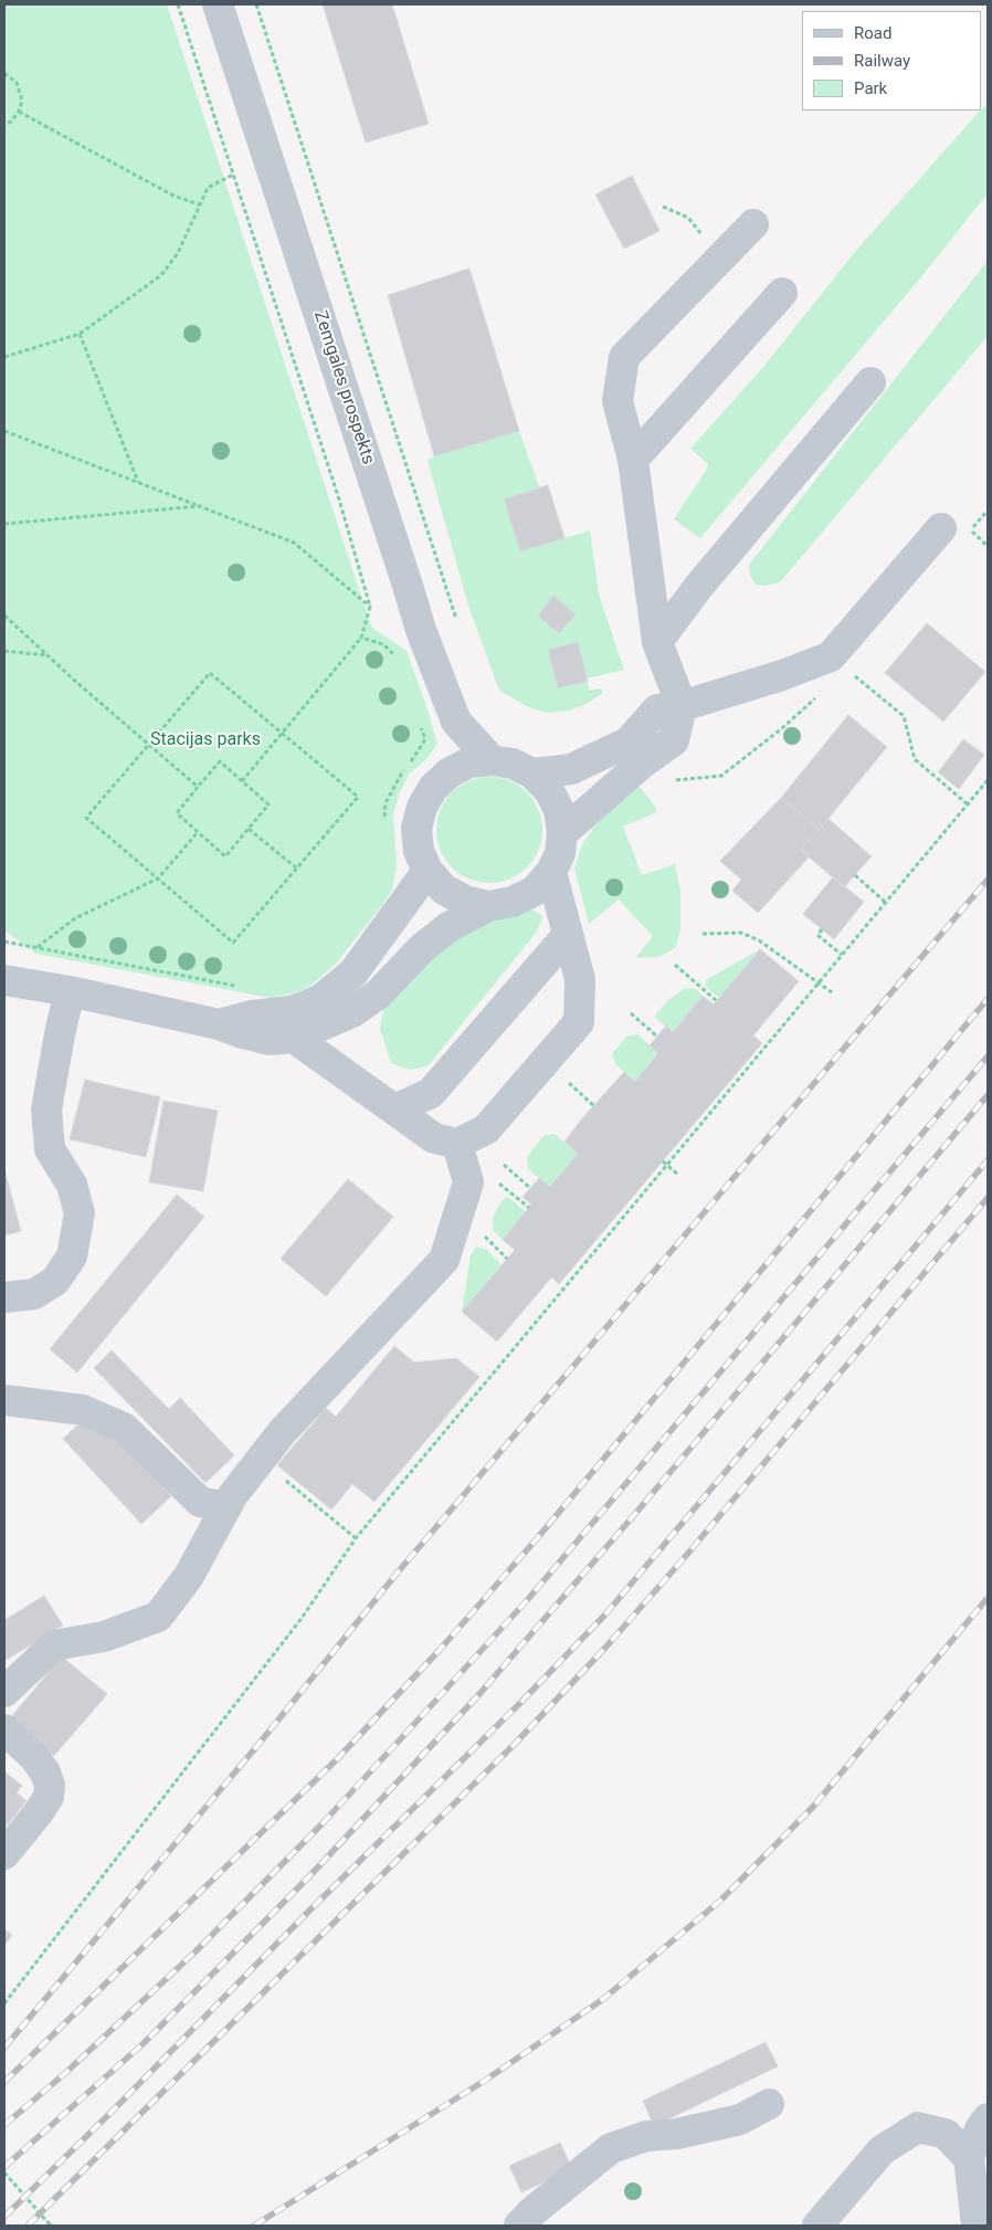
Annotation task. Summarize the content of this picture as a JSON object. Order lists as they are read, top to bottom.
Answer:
{
  "streets": {
    "street": ["Zemgales prospekts"]
  },
  "parks": ["Stacijas parks"],
  "legend": ["Road", "Railway", "Park"]
}
